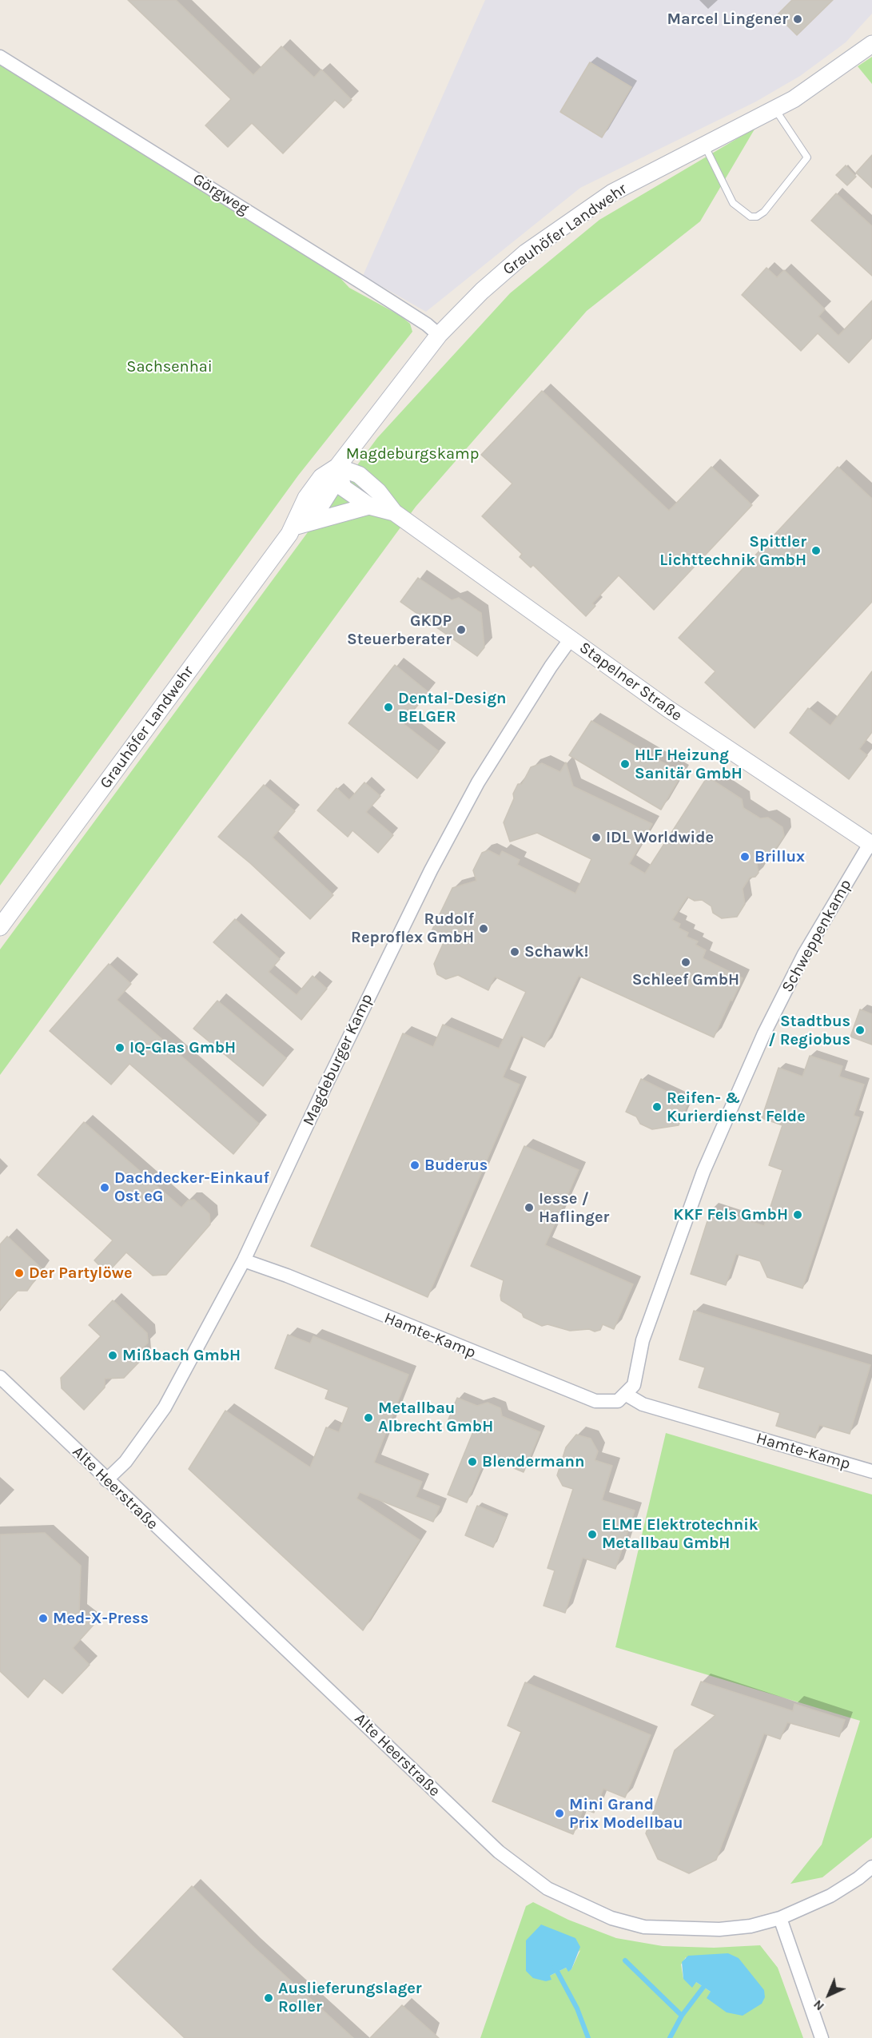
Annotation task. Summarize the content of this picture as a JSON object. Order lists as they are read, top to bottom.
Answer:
{
  "streets": {
    "street": [
      "Görgweg",
      "Grauhöfer Landwehr",
      "Stapelner Straße",
      "Schweppenkamp",
      "Magdeburger Kamp",
      "Hamte-Kamp",
      "Alte Heerstraße"
    ]
  },
  "crossings": [
    ["Görgweg", "Grauhöfer Landwehr"],
    ["Grauhöfer Landwehr", "Stapelner Straße"],
    ["Stapelner Straße", "Schweppenkamp"],
    ["Stapelner Straße", "Magdeburger Kamp"],
    ["Schweppenkamp", "Hamte-Kamp"],
    ["Magdeburger Kamp", "Hamte-Kamp"],
    ["Magdeburger Kamp", "Alte Heerstraße"]
  ],
  "parks": ["Sachsenhai", "Magdeburgskamp"],
  "places": [
    "Marcel Lingener",
    "Spittler Lichttechnik GmbH",
    "GKDP Steuerberater",
    "Dental-Design BELGER",
    "HLF Heizung Sanitär GmbH",
    "IDL Worldwide",
    "Brillux",
    "Rudolf Reproflex GmbH",
    "Schawk!",
    "Schleef GmbH",
    "Stadtbus / Regiobus",
    "IQ-Glas GmbH",
    "Reifen- & Kurierdienst Felde",
    "Buderus",
    "Dachdecker-Einkauf Ost eG",
    "Iesse / Haflinger",
    "KKF Fels GmbH",
    "Der Partylöwe",
    "Mißbach GmbH",
    "Metallbau Albrecht GmbH",
    "Blendermann",
    "ELME Elektrotechnik Metallbau GmbH",
    "Med-X-Press",
    "Mini Grand Prix Modellbau",
    "Auslieferungslager Roller"
  ],
  "north": "bottom left"
}
